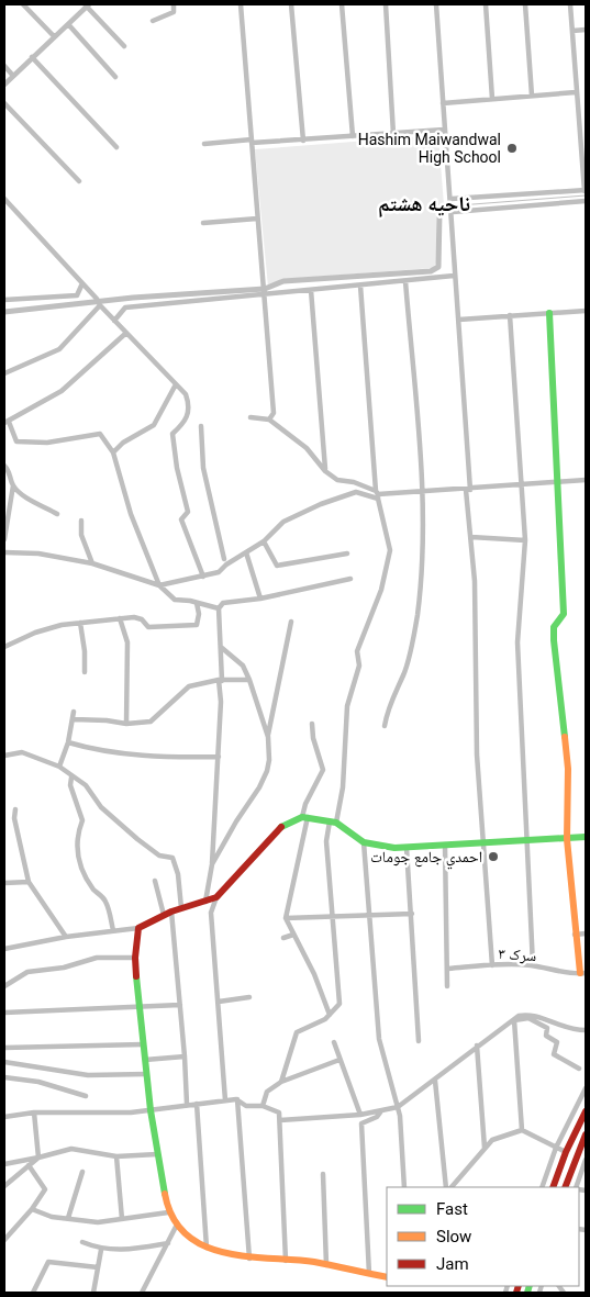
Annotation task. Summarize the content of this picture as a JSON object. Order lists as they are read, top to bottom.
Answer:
{
  "streets": {
    "street": ["سرک ۳"]
  },
  "districts": ["ناحیه هشتم"],
  "places": ["Hashim Maiwandwal High School", "احمدي جامع جومات"],
  "legend": ["Fast", "Slow", "Jam"]
}
